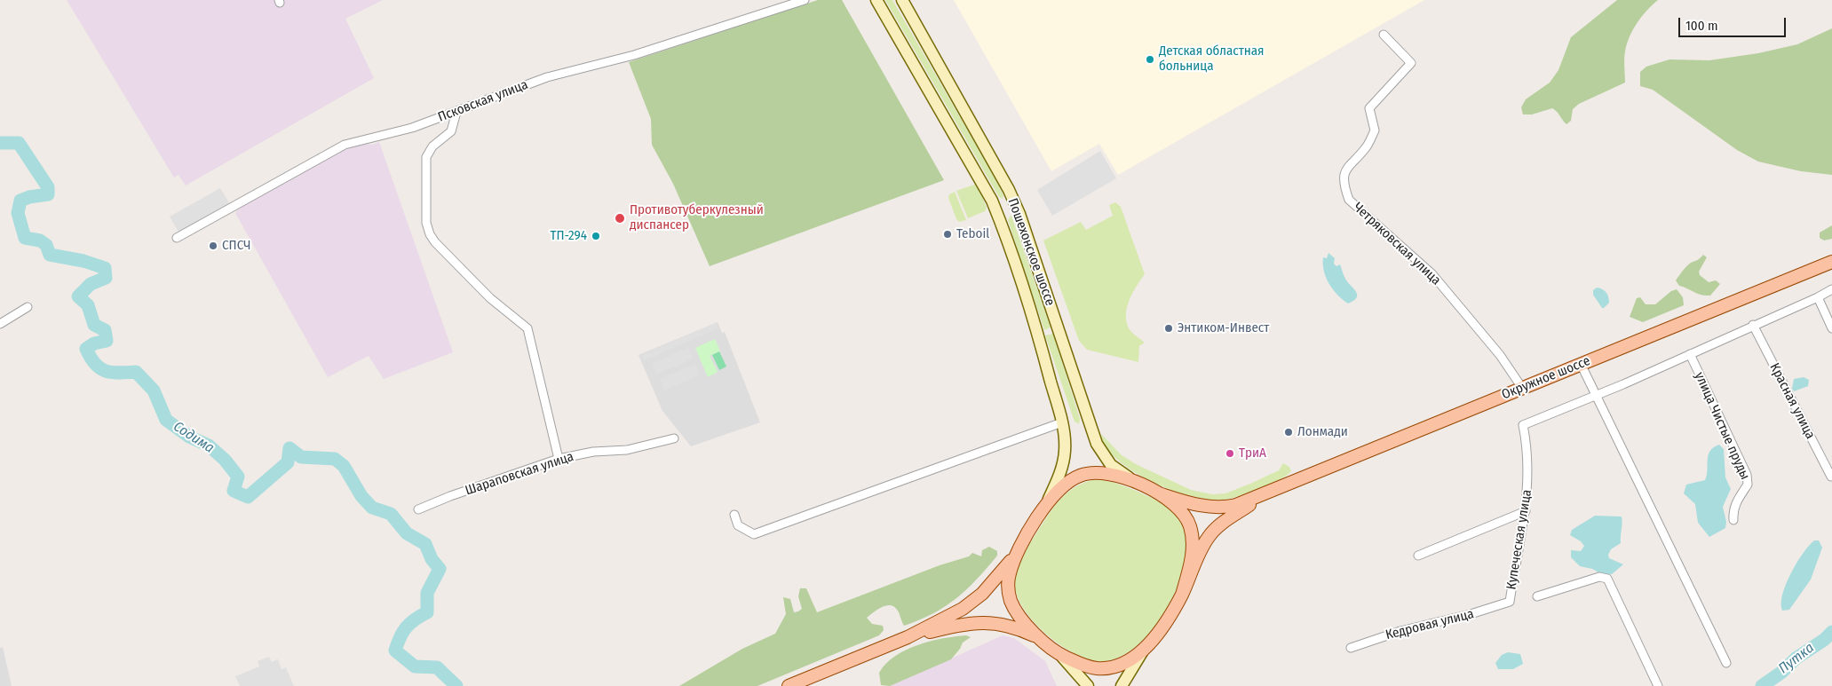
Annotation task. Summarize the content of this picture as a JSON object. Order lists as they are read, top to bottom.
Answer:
{
  "streets": {
    "main road": ["Пошехонское шоссе", "Окружное шоссе"],
    "street": [
      "Псковская улица",
      "Четряковская улица",
      "Красная улица",
      "улица Чистые пруды",
      "Шараповская улица",
      "Купеческая улица",
      "Кедровая улица"
    ]
  },
  "crossings": [
    ["Четряковская улица", "Окружное шоссе"],
    ["Пошехонское шоссе", "Окружное шоссе"],
    ["Купеческая улица", "Кедровая улица"]
  ],
  "water": ["Содима", "Путка"],
  "places": [
    "Детская областная больница",
    "Противотуберкулезный диспансер",
    "Teboil",
    "ТП-294",
    "СПСЧ",
    "Энтиком-Инвест",
    "Лонмади",
    "ТриА"
  ],
  "scale_bar": "100 m"
}
